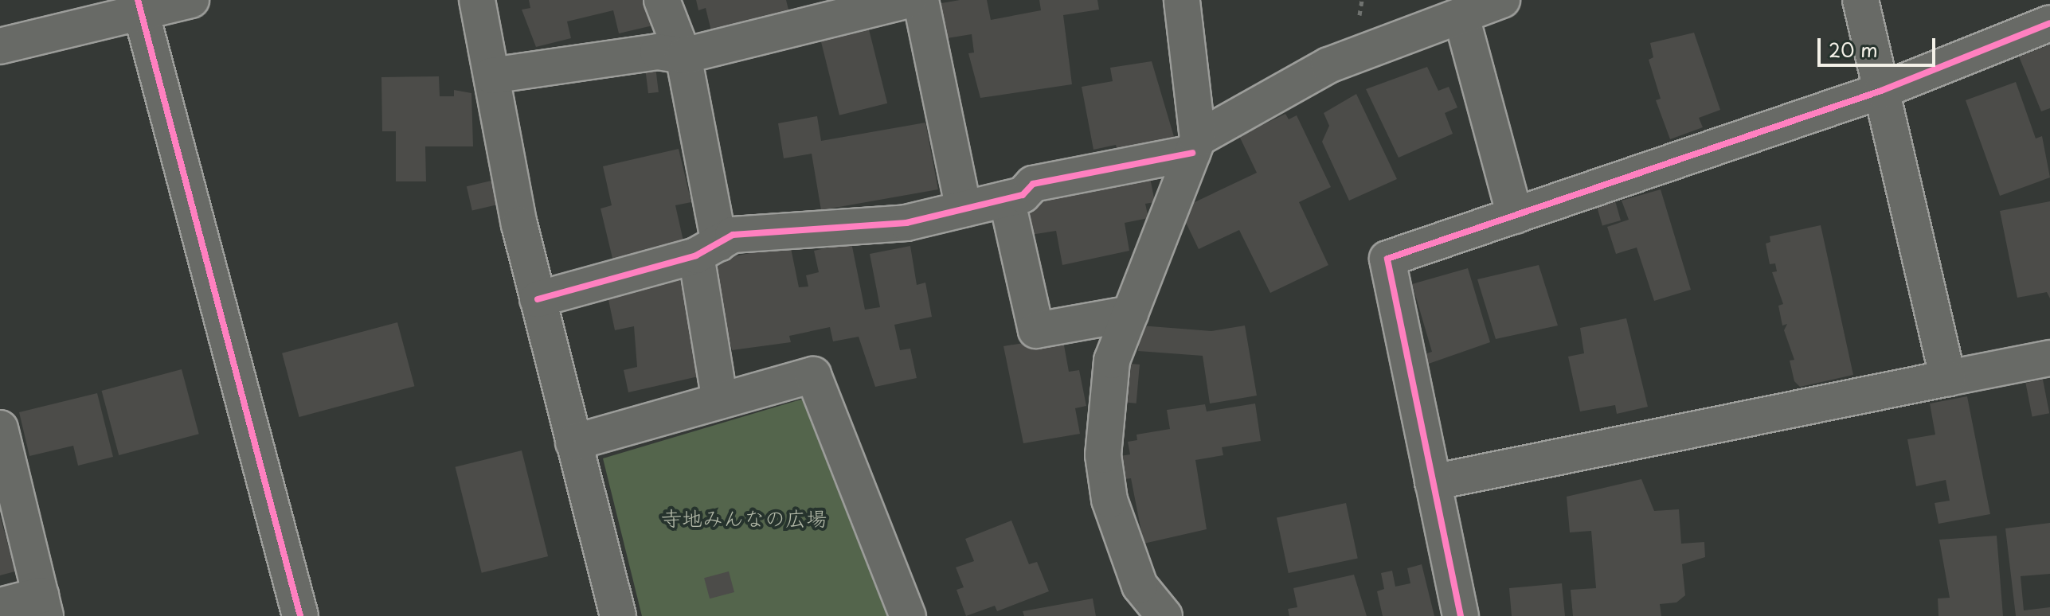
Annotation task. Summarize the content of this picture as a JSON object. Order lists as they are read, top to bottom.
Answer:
{
  "parks": ["寺地みんなの広場"],
  "scale_bar": "20 m"
}
